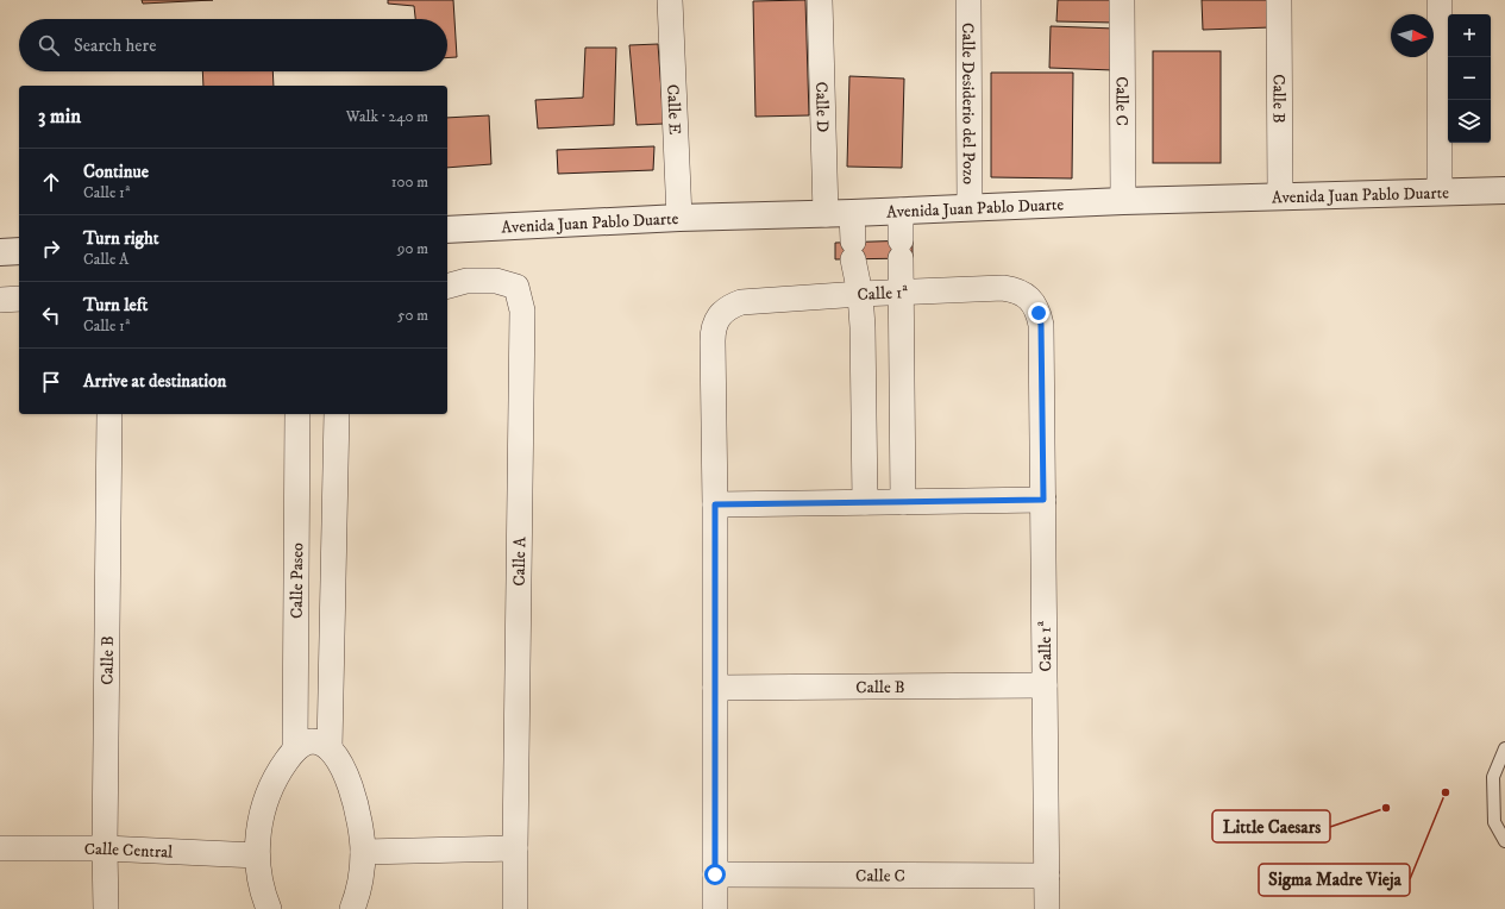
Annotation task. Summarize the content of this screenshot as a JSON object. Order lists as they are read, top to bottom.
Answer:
{
  "streets": {
    "street": [
      "Calle B",
      "Calle C",
      "Calle Desiderio del Pozo",
      "Calle D",
      "Calle E",
      "Avenida Juan Pablo Duarte",
      "Calle 1ª",
      "Calle A",
      "Calle Paseo",
      "Calle Central"
    ]
  },
  "crossings": [
    ["Calle B", "Avenida Juan Pablo Duarte"],
    ["Calle B", "Calle 1ª"],
    ["Calle B", "Calle Central"],
    ["Calle C", "Avenida Juan Pablo Duarte"],
    ["Calle C", "Calle 1ª"],
    ["Calle Desiderio del Pozo", "Avenida Juan Pablo Duarte"],
    ["Calle D", "Avenida Juan Pablo Duarte"],
    ["Calle E", "Avenida Juan Pablo Duarte"]
  ],
  "places": ["Sigma Madre Vieja", "Little Caesars"],
  "north": "right",
  "page": {
    "map_buttons": ["+", "−"],
    "search": "Search here",
    "heading": ["3 min", "Walk · 240 m"],
    "list": [
      ["Continue", "Calle 1ª", "100 m"],
      ["Turn right", "Calle A", "90 m"],
      ["Turn left", "Calle 1ª", "50 m"],
      "Arrive at destination"
    ]
  }
}
